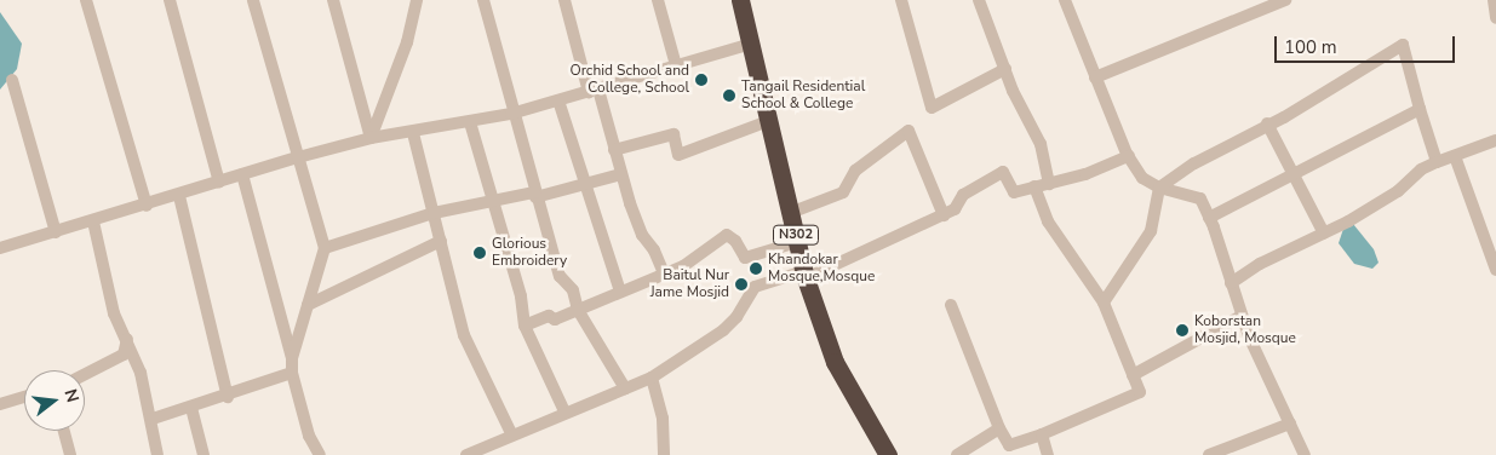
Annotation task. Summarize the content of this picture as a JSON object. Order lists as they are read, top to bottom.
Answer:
{
  "streets": {
    "highway": ["N302"]
  },
  "places": [
    "Orchid School and College, School",
    "Tangail Residential School & College",
    "Glorious Embroidery",
    "Khandokar Mosque,Mosque",
    "Baitul Nur Jame Mosjid",
    "Koborstan Mosjid, Mosque"
  ],
  "scale_bar": "100 m",
  "north": "right"
}
